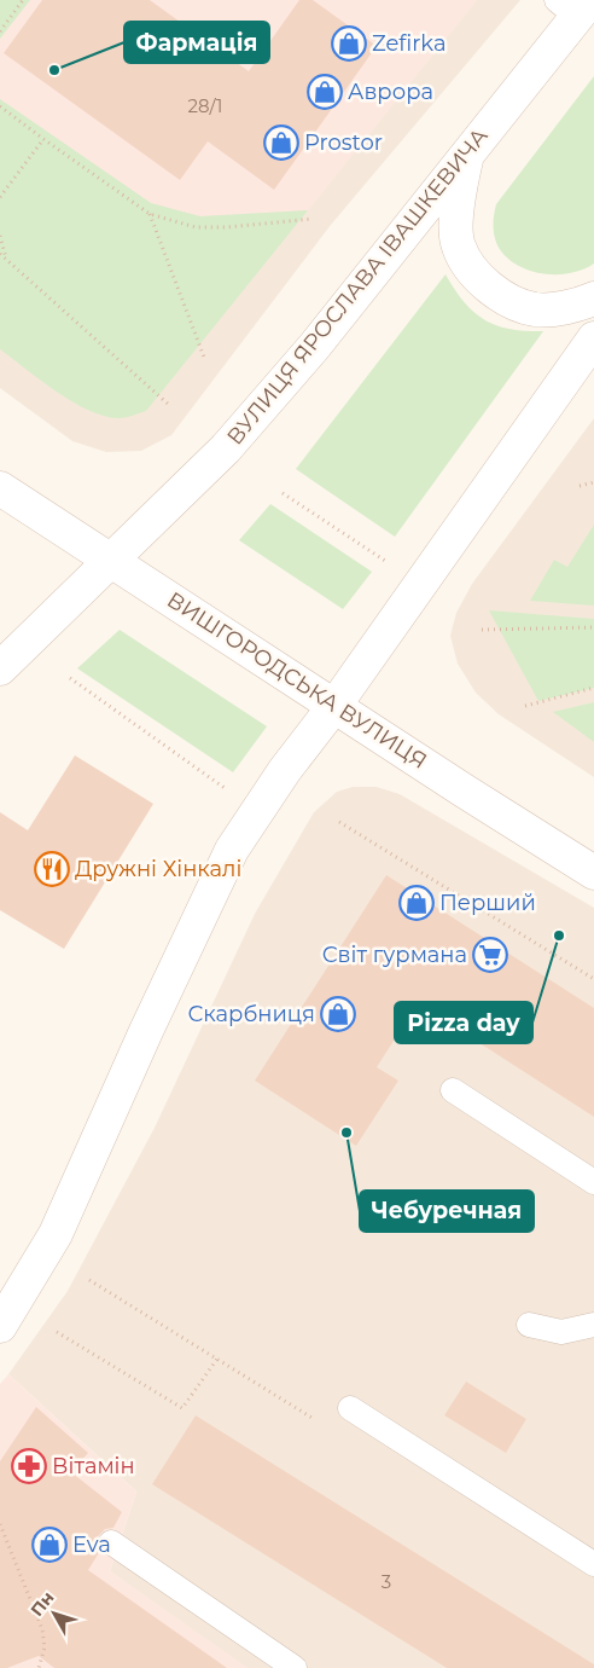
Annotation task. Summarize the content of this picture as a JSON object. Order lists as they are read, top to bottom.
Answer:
{
  "streets": {
    "main road": ["ВУЛИЦЯ ЯРОСЛАВА ІВАШКЕВИЧА", "ВИШГОРОДСЬКА ВУЛИЦЯ"]
  },
  "crossings": [
    ["ВУЛИЦЯ ЯРОСЛАВА ІВАШКЕВИЧА", "ВИШГОРОДСЬКА ВУЛИЦЯ"]
  ],
  "places": {
    "shop": [
      "Zefirka",
      "Аврора",
      "Prostor",
      "Перший",
      "Скарбниця",
      "Eva"
    ],
    "other": ["Фармація", "Pizza day", "Чебуречная"],
    "restaurant": ["Дружні Хінкалі"],
    "supermarket": ["Світ гурмана"],
    "pharmacy": ["Вітамін"]
  },
  "house_numbers": ["28/1", "3"],
  "north": "top left"
}
